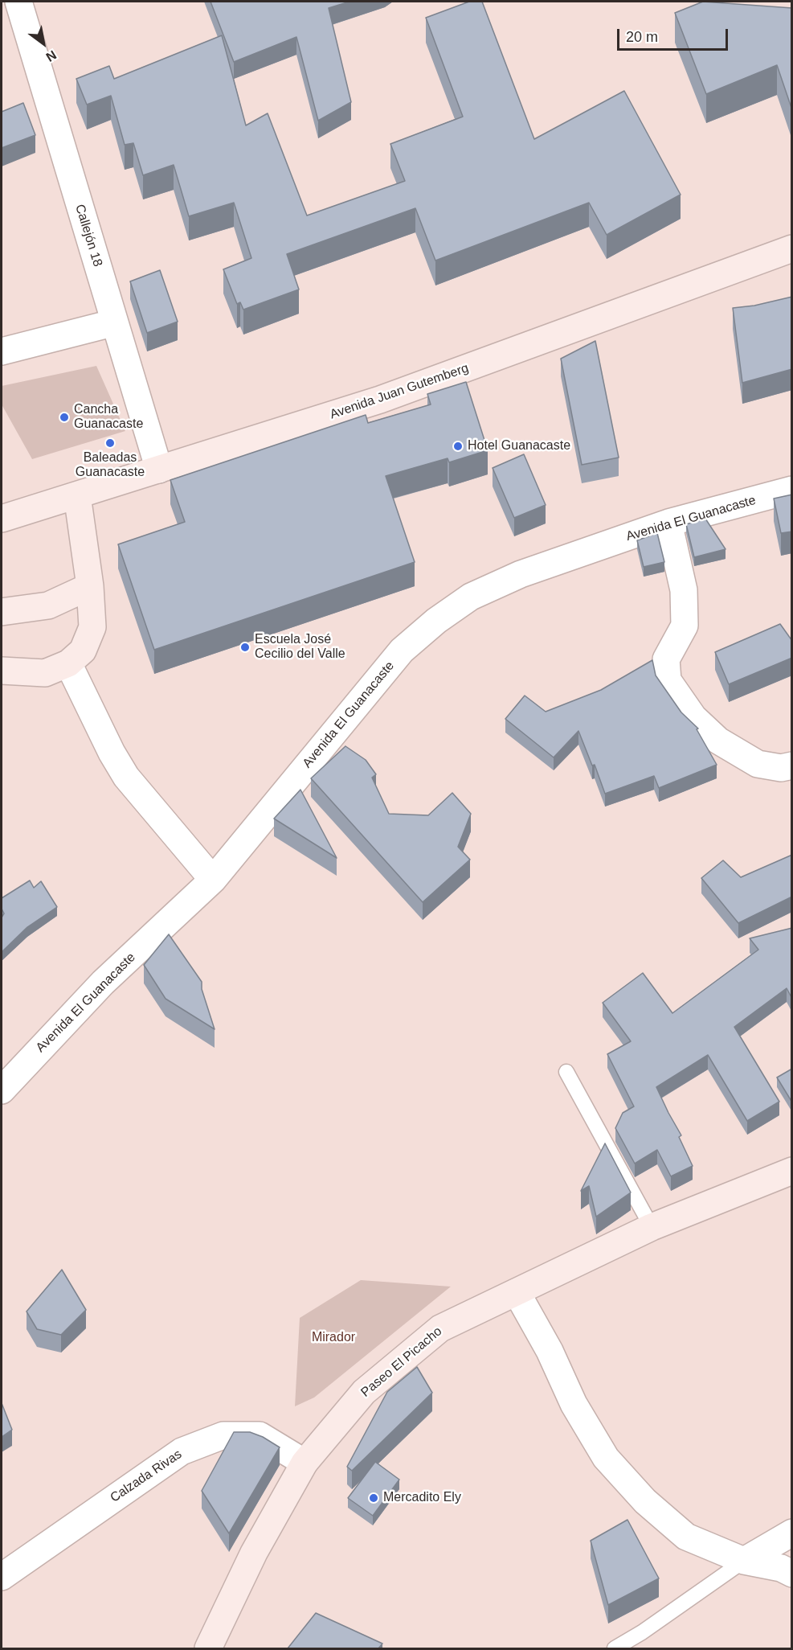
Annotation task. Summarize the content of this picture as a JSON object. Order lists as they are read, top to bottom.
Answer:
{
  "streets": {
    "street": [
      "Callejón 18",
      "Avenida Juan Gutemberg",
      "Avenida El Guanacaste",
      "Paseo El Picacho",
      "Calzada Rivas"
    ]
  },
  "crossings": [
    ["Callejón 18", "Avenida Juan Gutemberg"],
    ["Paseo El Picacho", "Calzada Rivas"]
  ],
  "parks": ["Mirador"],
  "places": [
    "Cancha Guanacaste",
    "Baleadas Guanacaste",
    "Hotel Guanacaste",
    "Escuela José Cecilio del Valle",
    "Mercadito Ely"
  ],
  "scale_bar": "20 m",
  "north": "bottom right"
}
